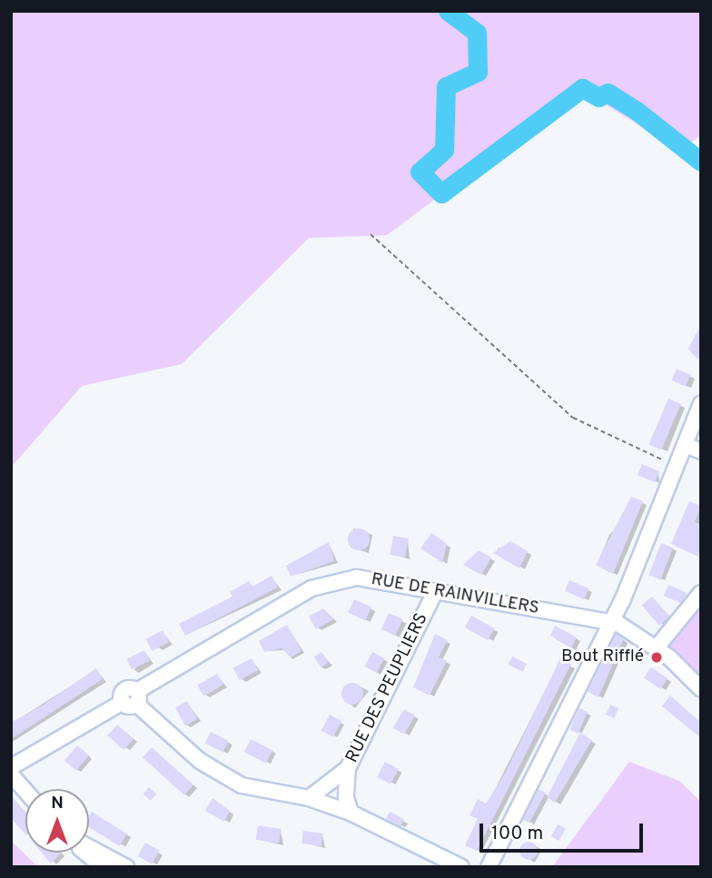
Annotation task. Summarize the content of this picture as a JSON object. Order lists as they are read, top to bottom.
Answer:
{
  "streets": {
    "street": ["RUE DE RAINVILLERS", "RUE DES PEUPLIERS"]
  },
  "crossings": [
    ["RUE DE RAINVILLERS", "RUE DES PEUPLIERS"]
  ],
  "places": ["Bout Rifflé"],
  "scale_bar": "100 m",
  "north": "top"
}
